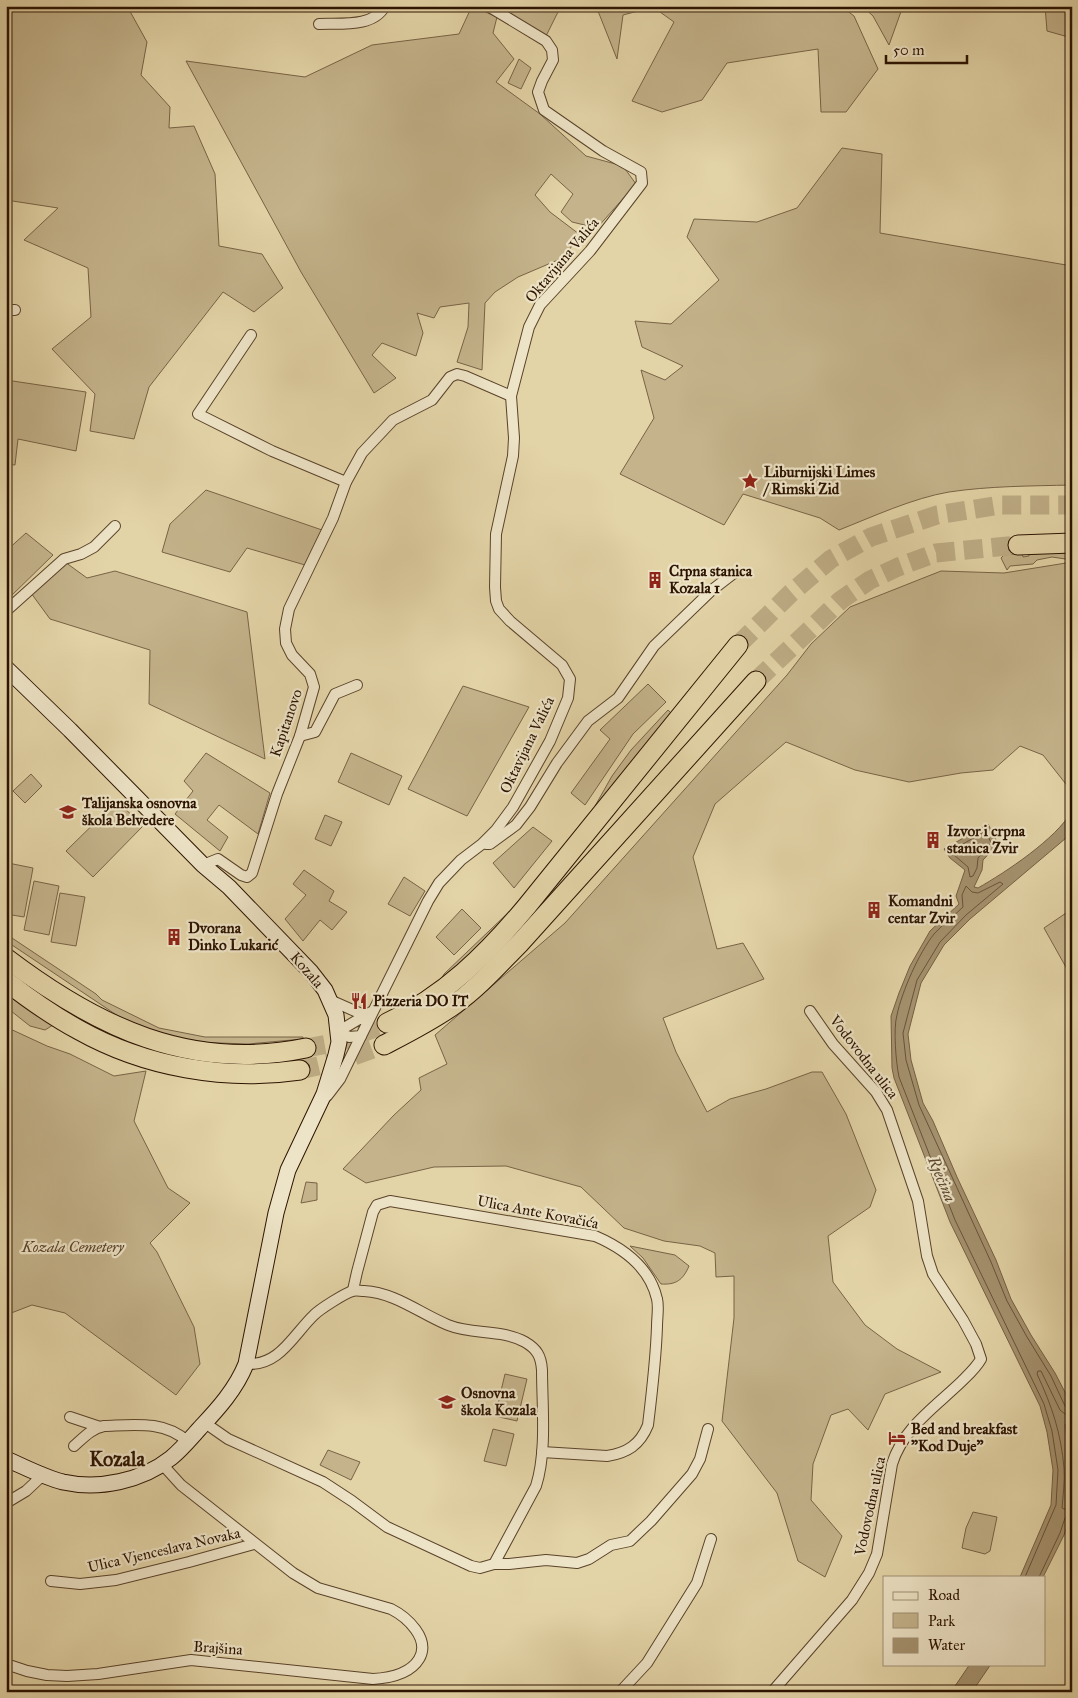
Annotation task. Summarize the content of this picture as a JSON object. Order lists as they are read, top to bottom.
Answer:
{
  "streets": {
    "main road": ["Kozala"],
    "street": [
      "Oktavijana Valića",
      "Kapitanovo",
      "Vodovodna ulica",
      "Ulica Ante Kovačića",
      "Ulica Vjenceslava Novaka",
      "Brajšina"
    ]
  },
  "crossings": [
    ["Oktavijana Valića", "Kapitanovo"],
    ["Oktavijana Valića", "Kozala"],
    ["Kapitanovo", "Kozala"],
    ["Kozala", "Ulica Vjenceslava Novaka"],
    ["Ulica Vjenceslava Novaka", "Brajšina"]
  ],
  "districts": ["Kozala"],
  "water": ["Rječina"],
  "parks": ["Kozala Cemetery"],
  "places": {
    "place": ["Liburnijski Limes / Rimski Zid"],
    "building": [
      "Crpna stanica Kozala 1",
      "Izvor i crpna stanica Zvir",
      "Komandni centar Zvir",
      "Dvorana Dinko Lukarić"
    ],
    "school or university": ["Talijanska osnovna škola Belvedere", "Osnovna škola Kozala"],
    "restaurant": ["Pizzeria DO IT"],
    "hotel": ["Bed and breakfast \"Kod Duje\""]
  },
  "legend": ["Road", "Park", "Water"],
  "scale_bar": "50 m"
}
